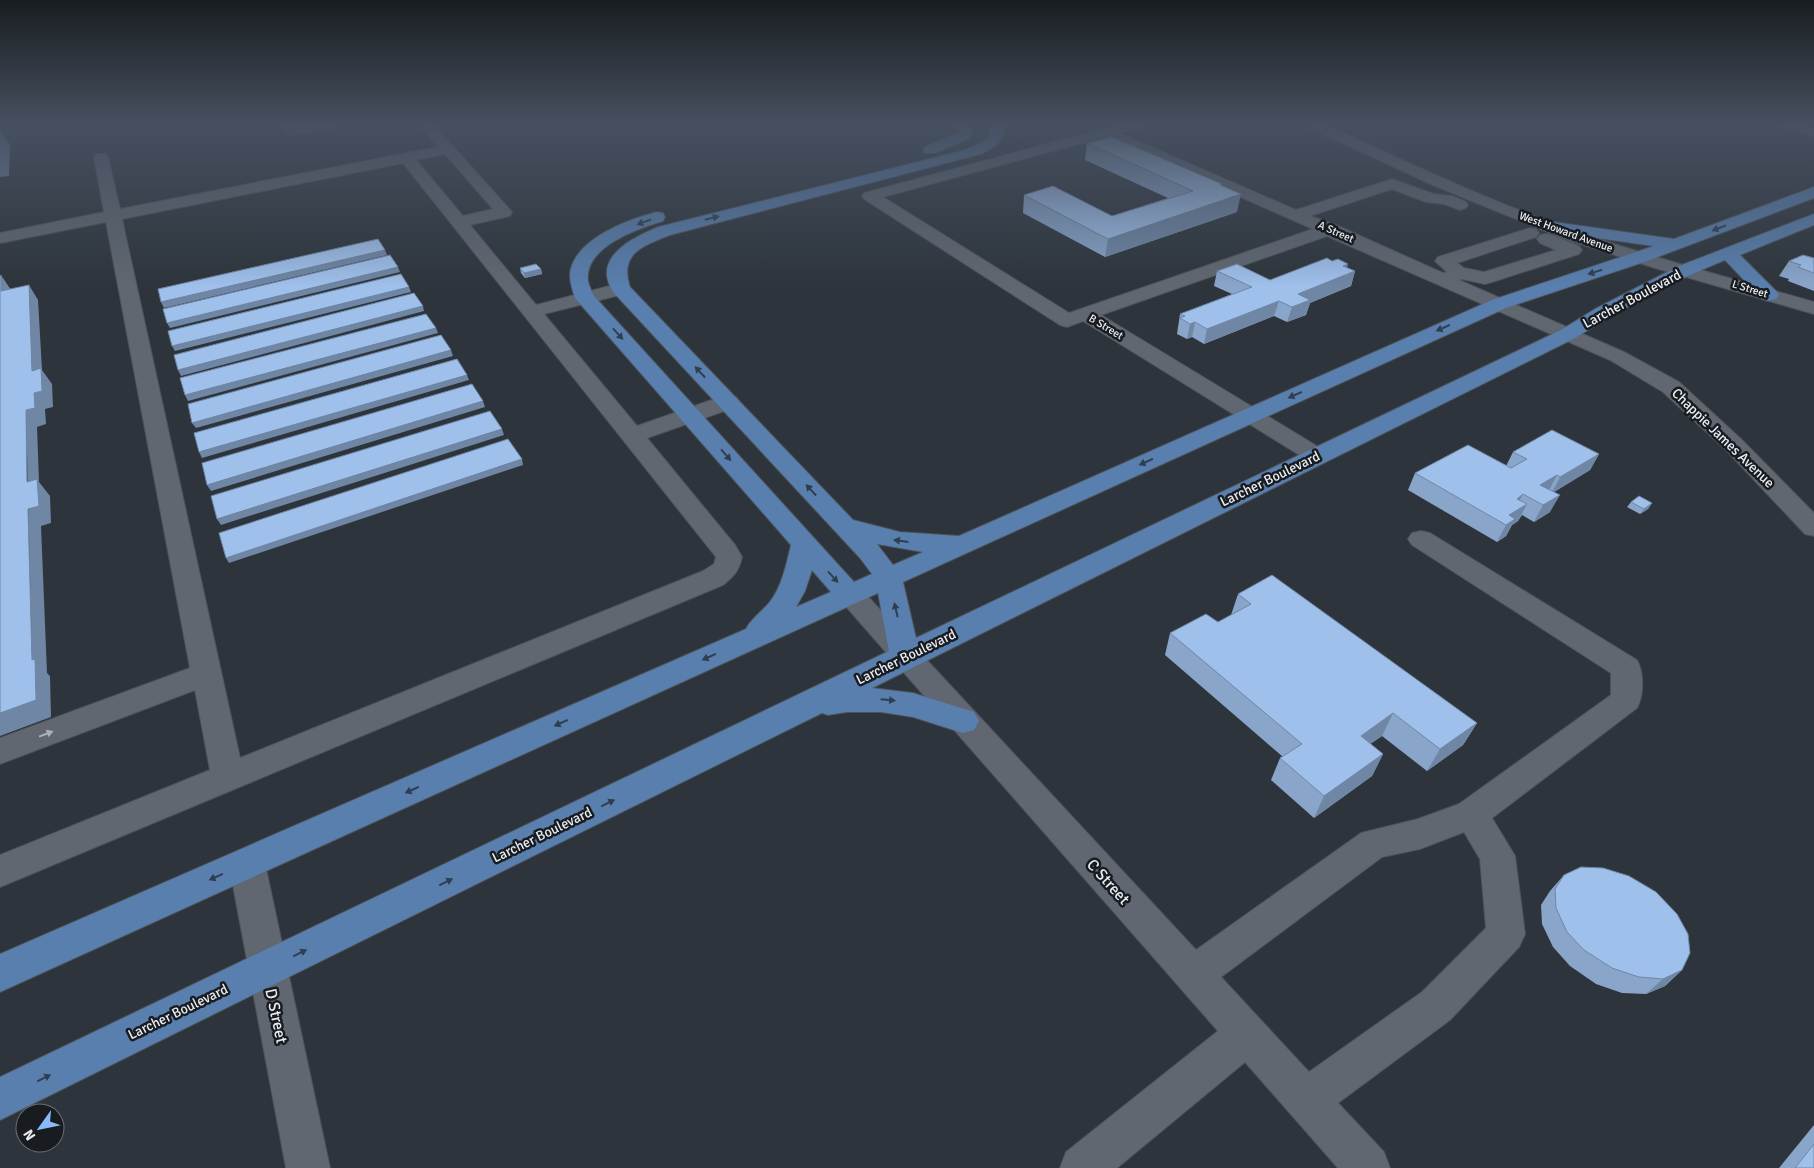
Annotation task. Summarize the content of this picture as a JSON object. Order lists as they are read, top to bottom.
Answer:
{
  "streets": {
    "main road": ["Larcher Boulevard"],
    "street": [
      "A Street",
      "West Howard Avenue",
      "L Street",
      "B Street",
      "Chappie James Avenue",
      "C Street",
      "D Street"
    ]
  },
  "crossings": [
    ["A Street", "Larcher Boulevard"],
    ["A Street", "Chappie James Avenue"],
    ["West Howard Avenue", "L Street"],
    ["West Howard Avenue", "Larcher Boulevard"],
    ["L Street", "Larcher Boulevard"],
    ["Larcher Boulevard", "B Street"],
    ["Larcher Boulevard", "Chappie James Avenue"],
    ["Larcher Boulevard", "C Street"],
    ["Larcher Boulevard", "D Street"]
  ],
  "north": "bottom left"
}
